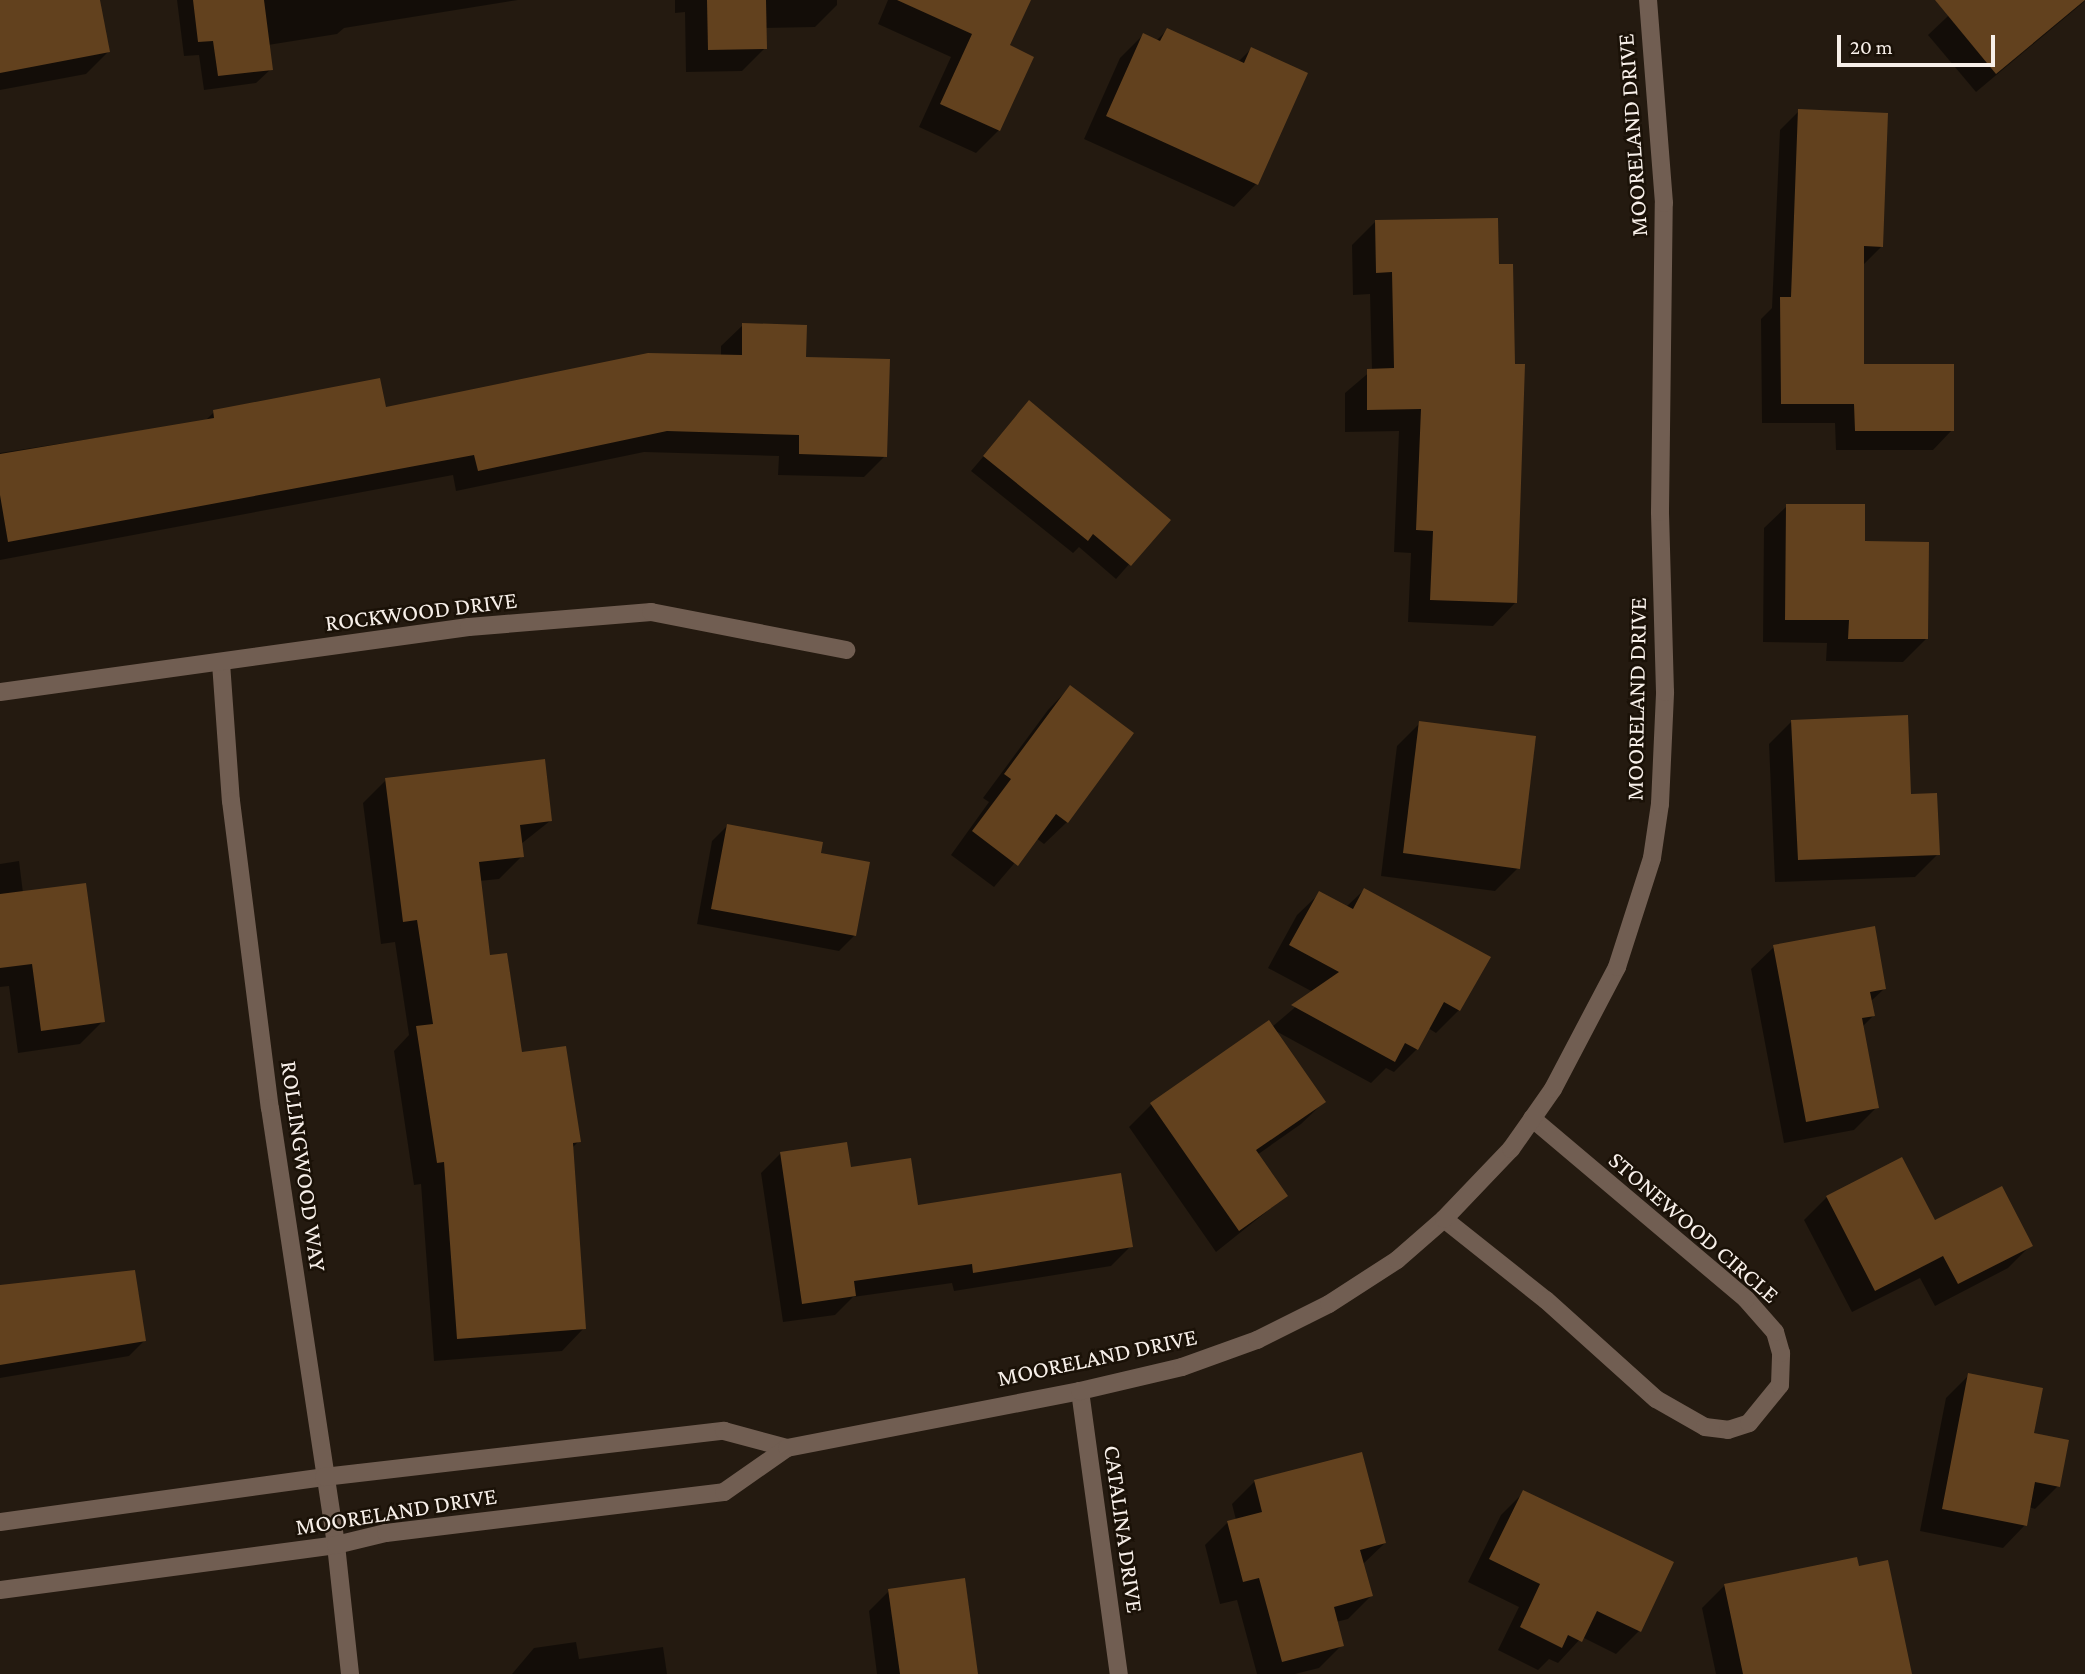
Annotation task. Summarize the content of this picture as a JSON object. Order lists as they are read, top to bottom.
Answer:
{
  "streets": {
    "street": [
      "MOORELAND DRIVE",
      "ROCKWOOD DRIVE",
      "ROLLINGWOOD WAY",
      "STONEWOOD CIRCLE",
      "CATALINA DRIVE"
    ]
  },
  "crossings": [
    ["MOORELAND DRIVE", "ROLLINGWOOD WAY"],
    ["MOORELAND DRIVE", "STONEWOOD CIRCLE"],
    ["MOORELAND DRIVE", "CATALINA DRIVE"],
    ["ROCKWOOD DRIVE", "ROLLINGWOOD WAY"]
  ],
  "scale_bar": "20 m"
}
